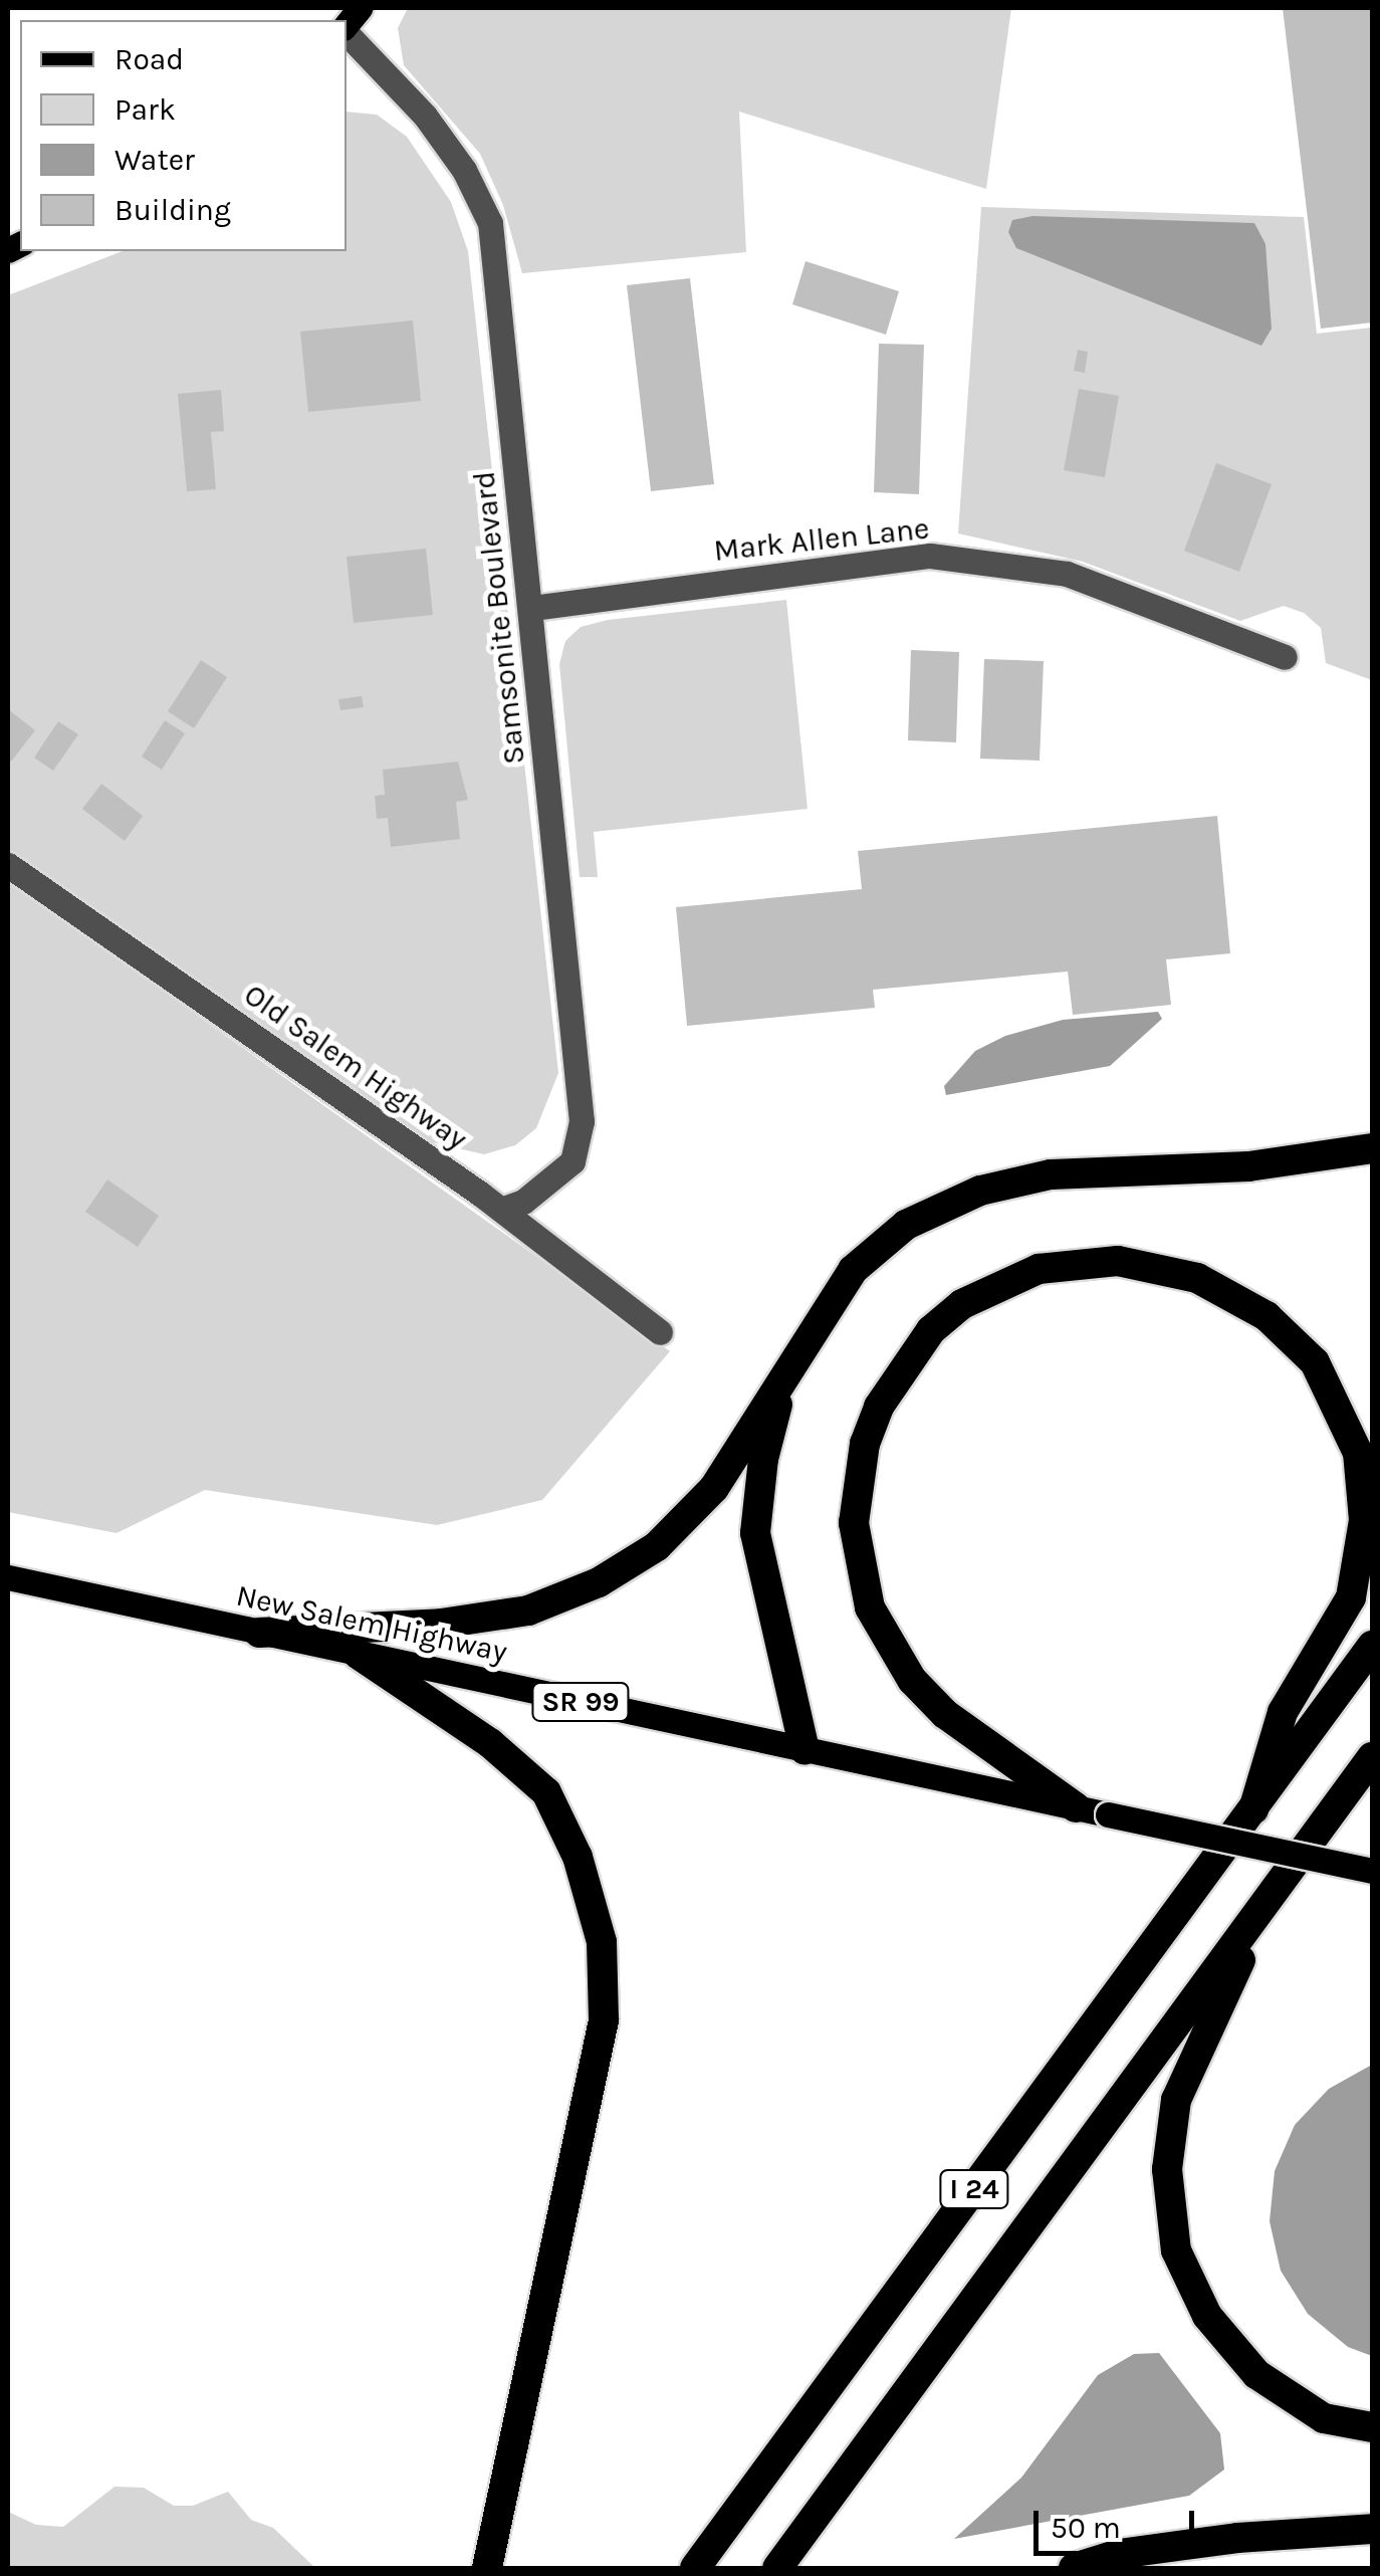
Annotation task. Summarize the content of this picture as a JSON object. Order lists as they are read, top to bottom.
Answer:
{
  "streets": {
    "highway": ["I 24"],
    "main road": ["New Salem Highway", "SR 99"],
    "street": ["Mark Allen Lane", "Samsonite Boulevard", "Old Salem Highway"]
  },
  "crossings": [
    ["Mark Allen Lane", "Samsonite Boulevard"],
    ["Samsonite Boulevard", "Old Salem Highway"],
    ["New Salem Highway", "SR 99"]
  ],
  "legend": [
    "Road",
    "Park",
    "Water",
    "Building"
  ],
  "scale_bar": "50 m"
}
